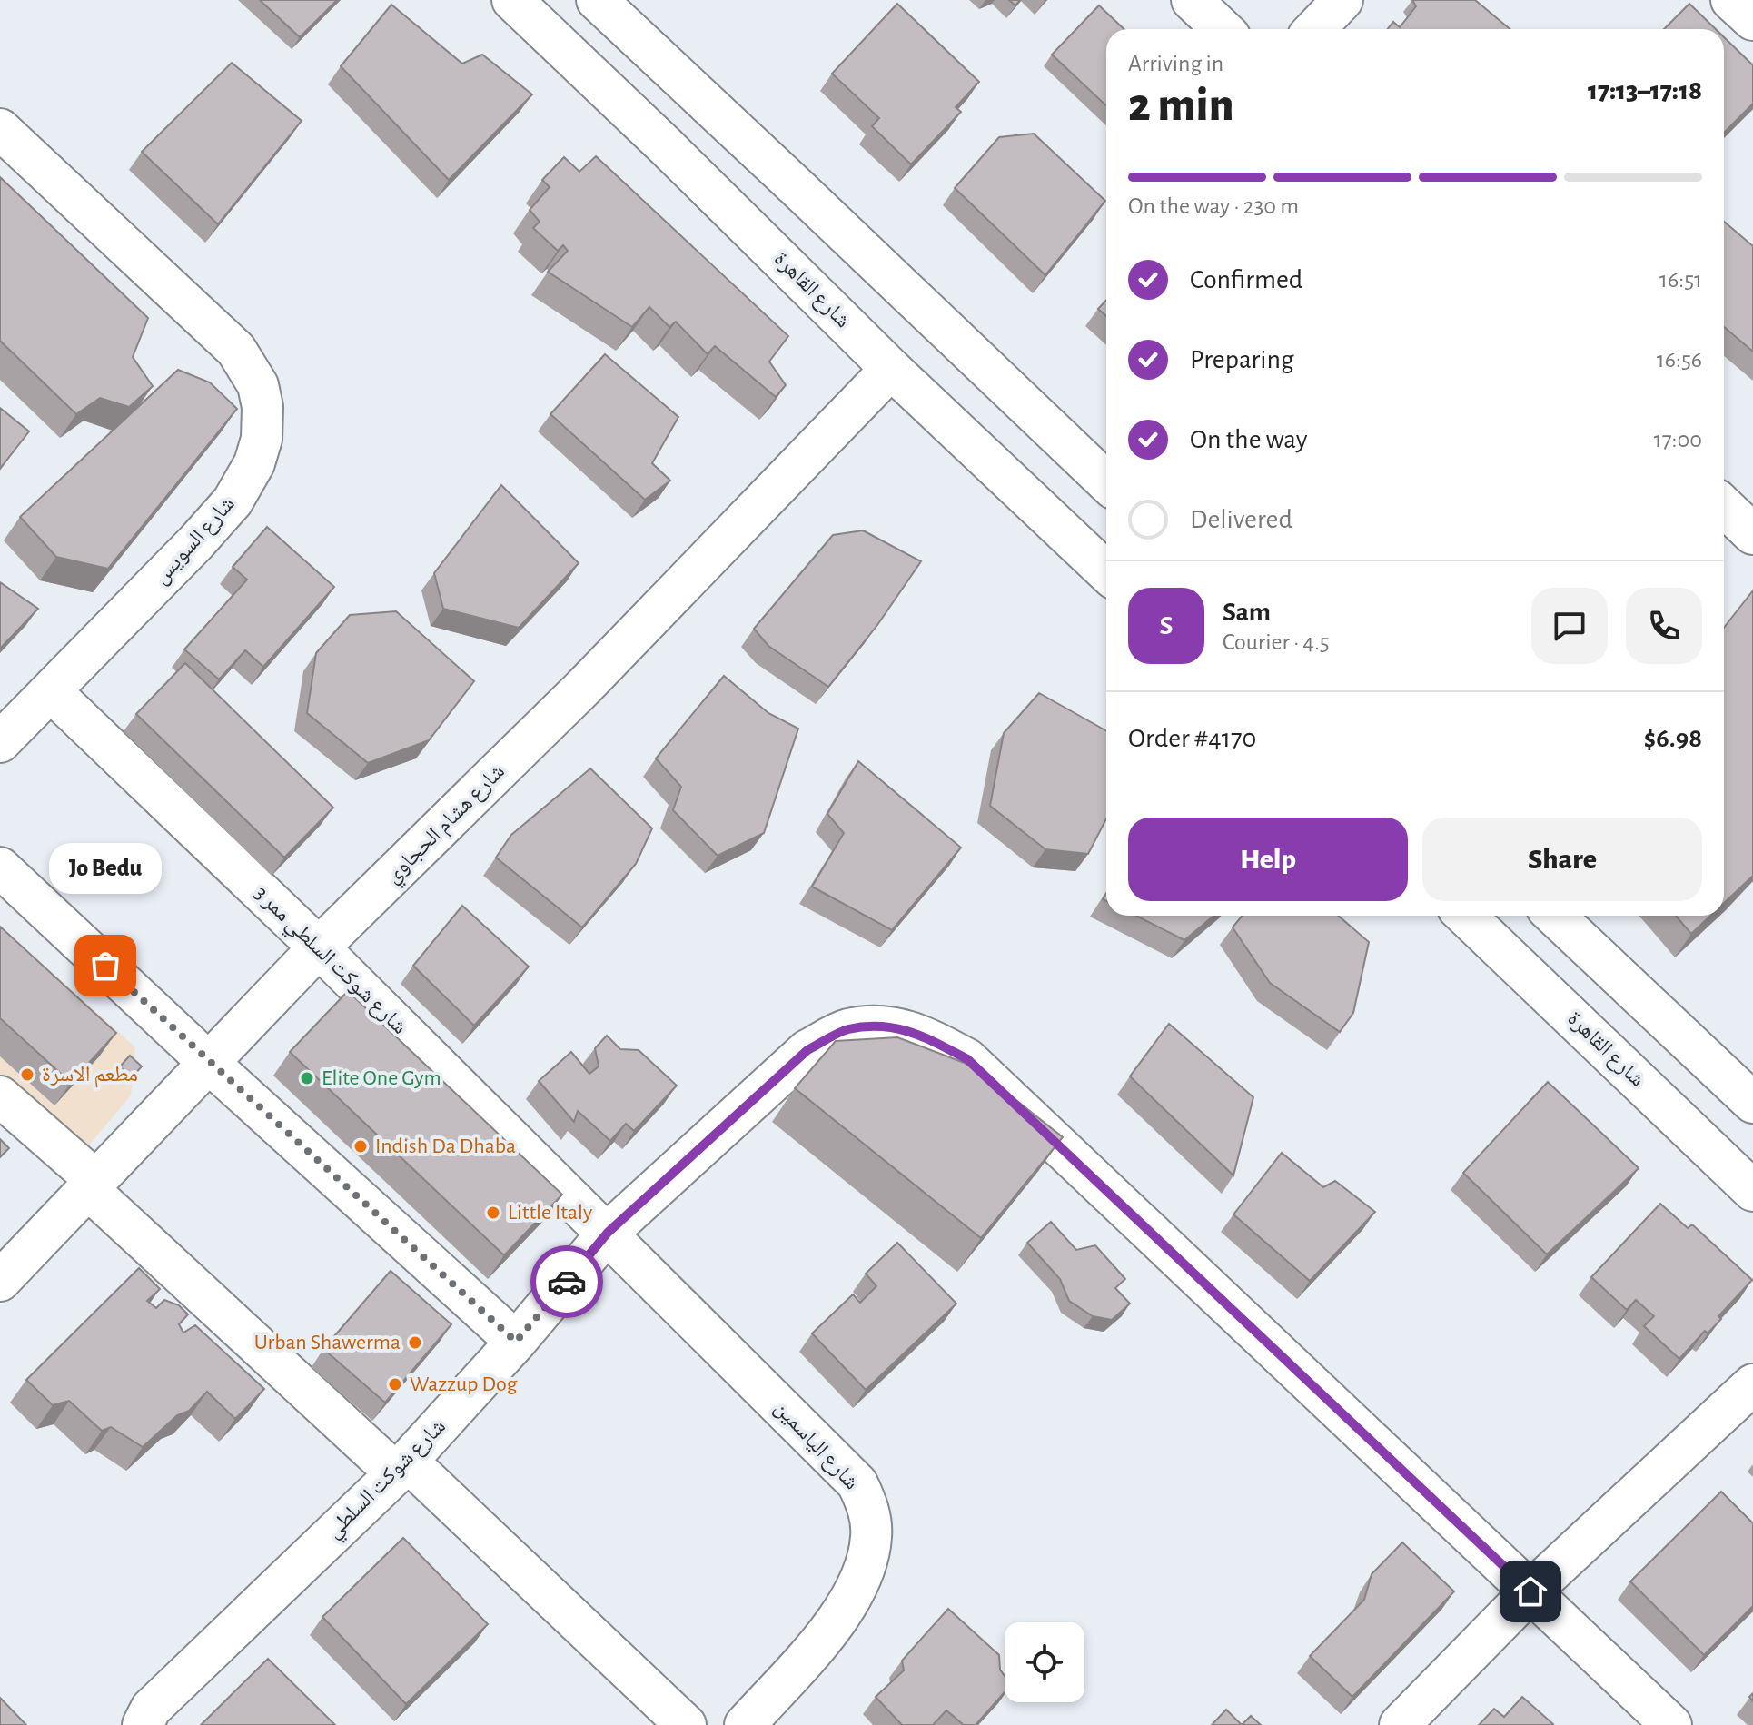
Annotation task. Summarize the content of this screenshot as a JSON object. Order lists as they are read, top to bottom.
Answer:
{
  "streets": {
    "street": [
      "شارع القاهرة",
      "شارع السويس",
      "شارع هشام الحجاوي",
      "شارع شوكت السلطي ممر 3",
      "شارع الياسمين",
      "شارع شوكت السلطي"
    ]
  },
  "crossings": [
    ["شارع القاهرة", "شارع هشام الحجاوي"],
    ["شارع السويس", "شارع شوكت السلطي ممر 3"],
    ["شارع هشام الحجاوي", "شارع شوكت السلطي ممر 3"],
    ["شارع شوكت السلطي ممر 3", "شارع الياسمين"],
    ["شارع شوكت السلطي ممر 3", "شارع شوكت السلطي"],
    ["شارع الياسمين", "شارع شوكت السلطي"]
  ],
  "places": [
    "Jo Bedu",
    "مطعم الاسرة",
    "Elite One Gym",
    "Indish Da Dhaba",
    "Little Italy",
    "Urban Shawerma",
    "Wazzup Dog"
  ],
  "page": {
    "heading": ["2 min", "Arriving in", "17:13–17:18"],
    "panel": [
      "Sam",
      "Courier · 4.5",
      "Order #4170",
      "$6.98"
    ],
    "bar": "On the way · 230 m",
    "list": [
      ["Confirmed", "16:51"],
      ["Preparing", "16:56"],
      ["On the way", "17:00"],
      "Delivered"
    ],
    "round": "S",
    "buttons": ["Help", "Share"],
    "bubble": "Jo Bedu"
  }
}
